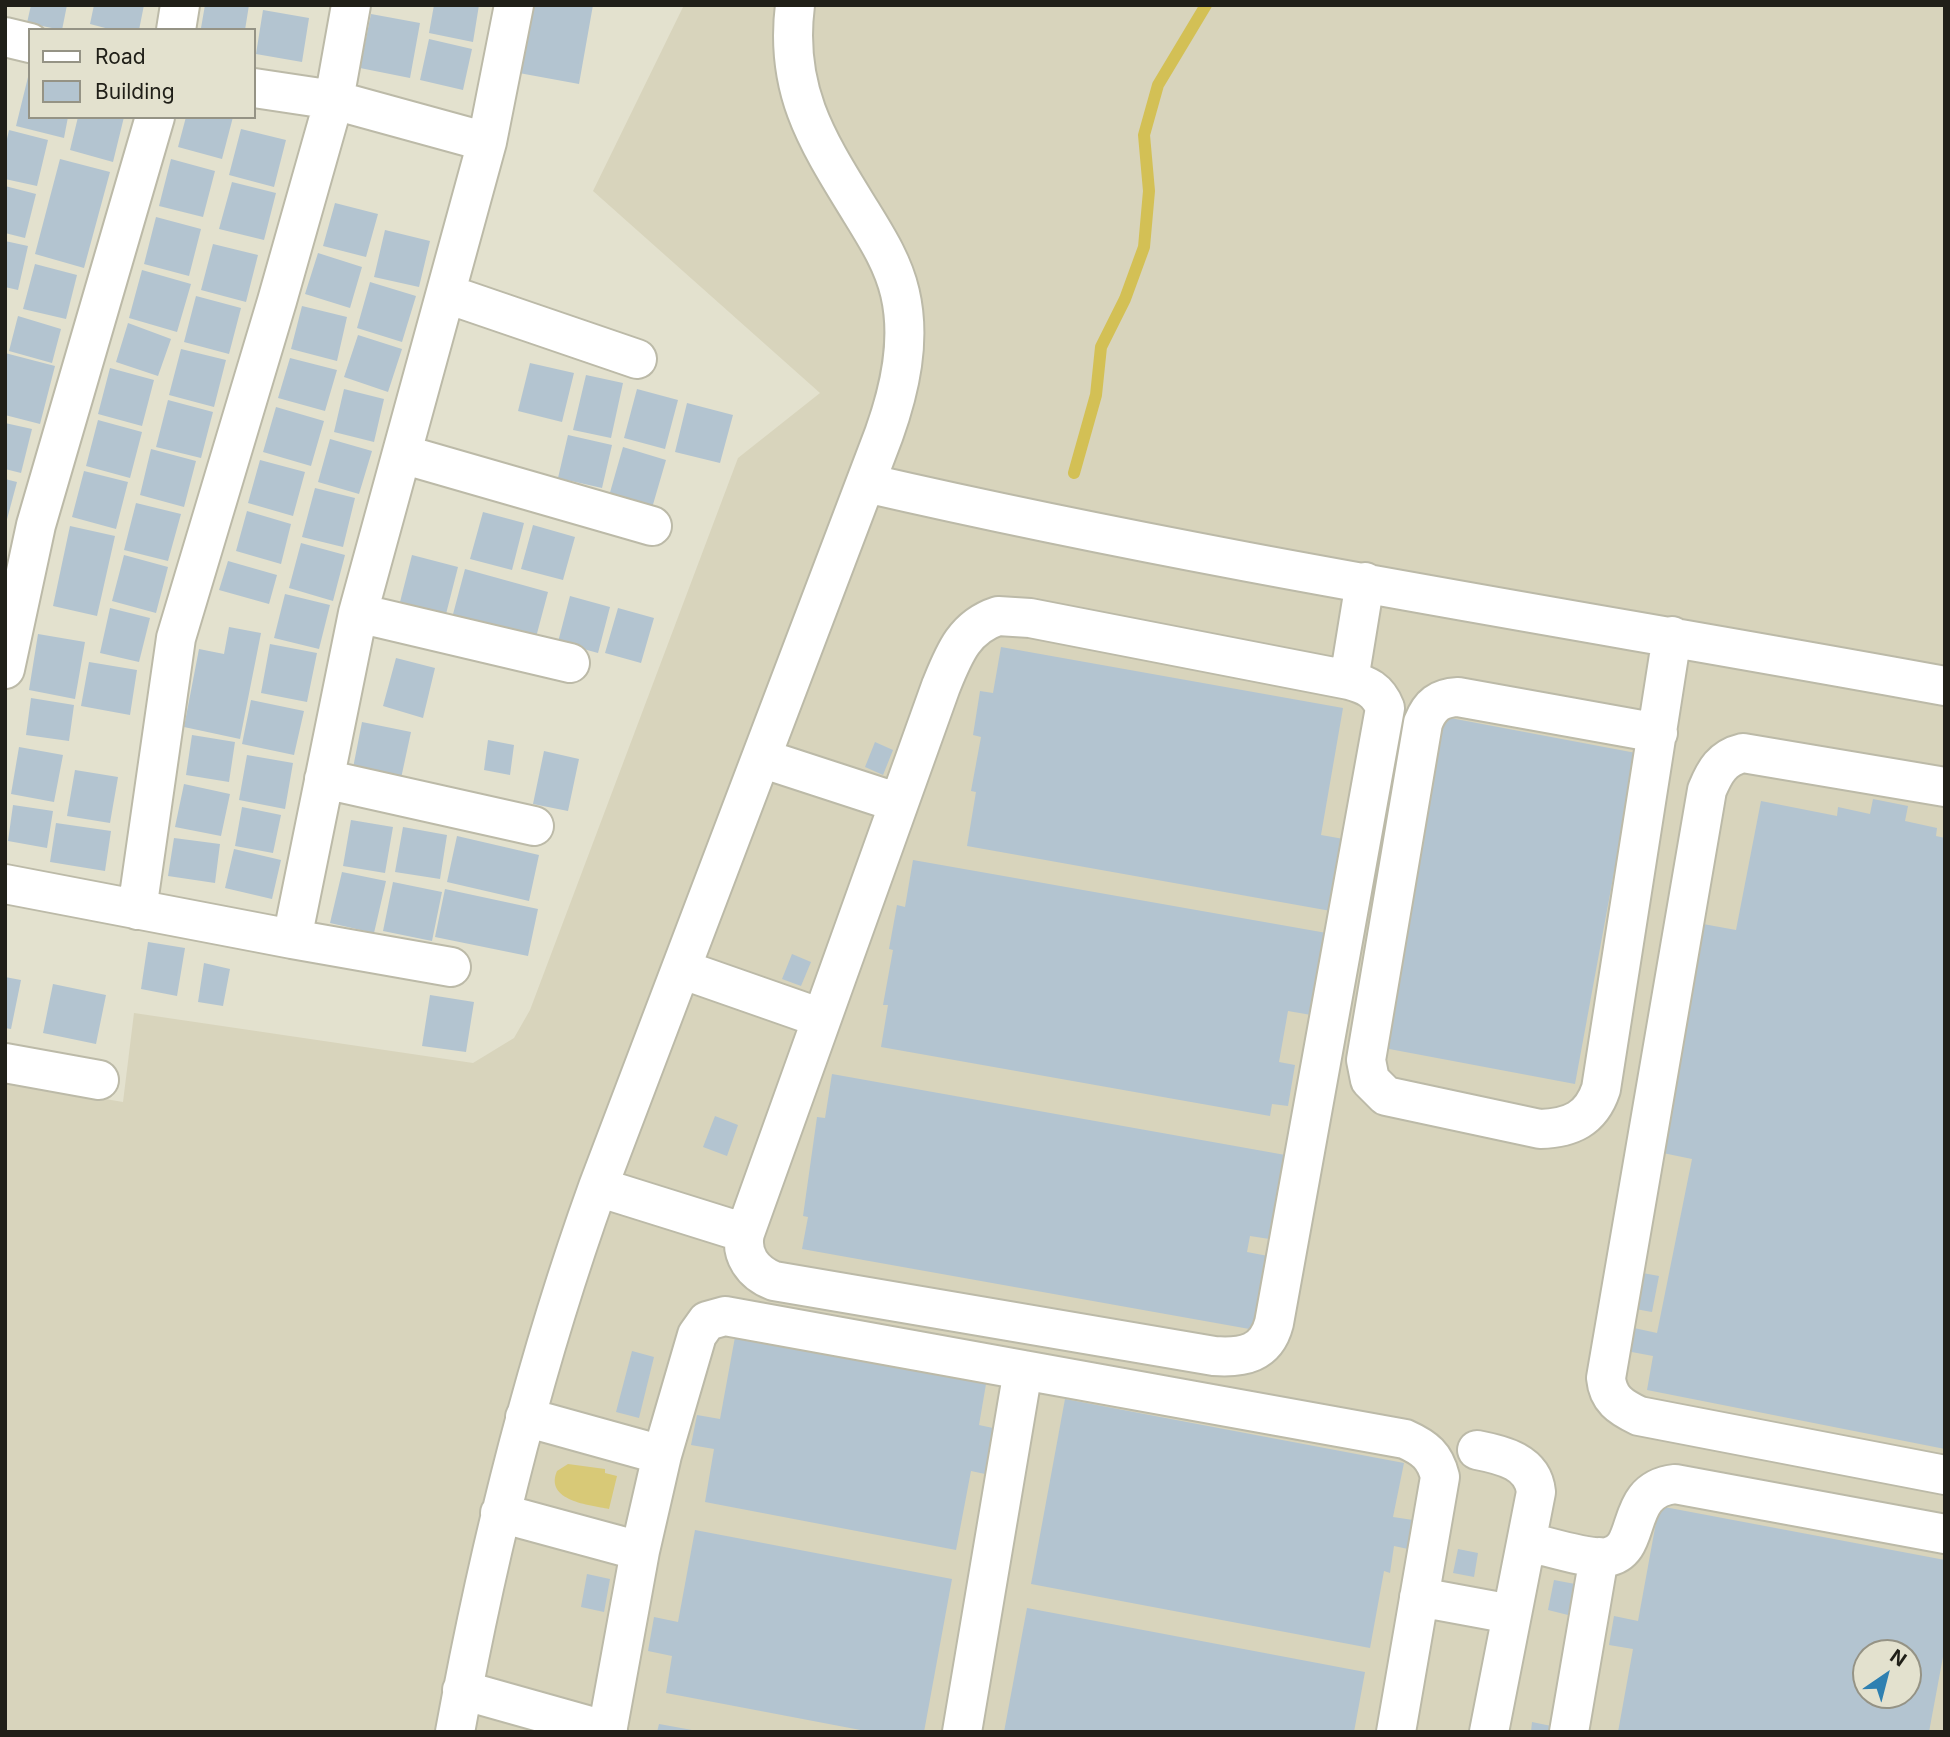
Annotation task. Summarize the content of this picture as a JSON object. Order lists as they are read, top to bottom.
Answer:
{
  "legend": ["Road", "Building"],
  "north": "top right"
}
